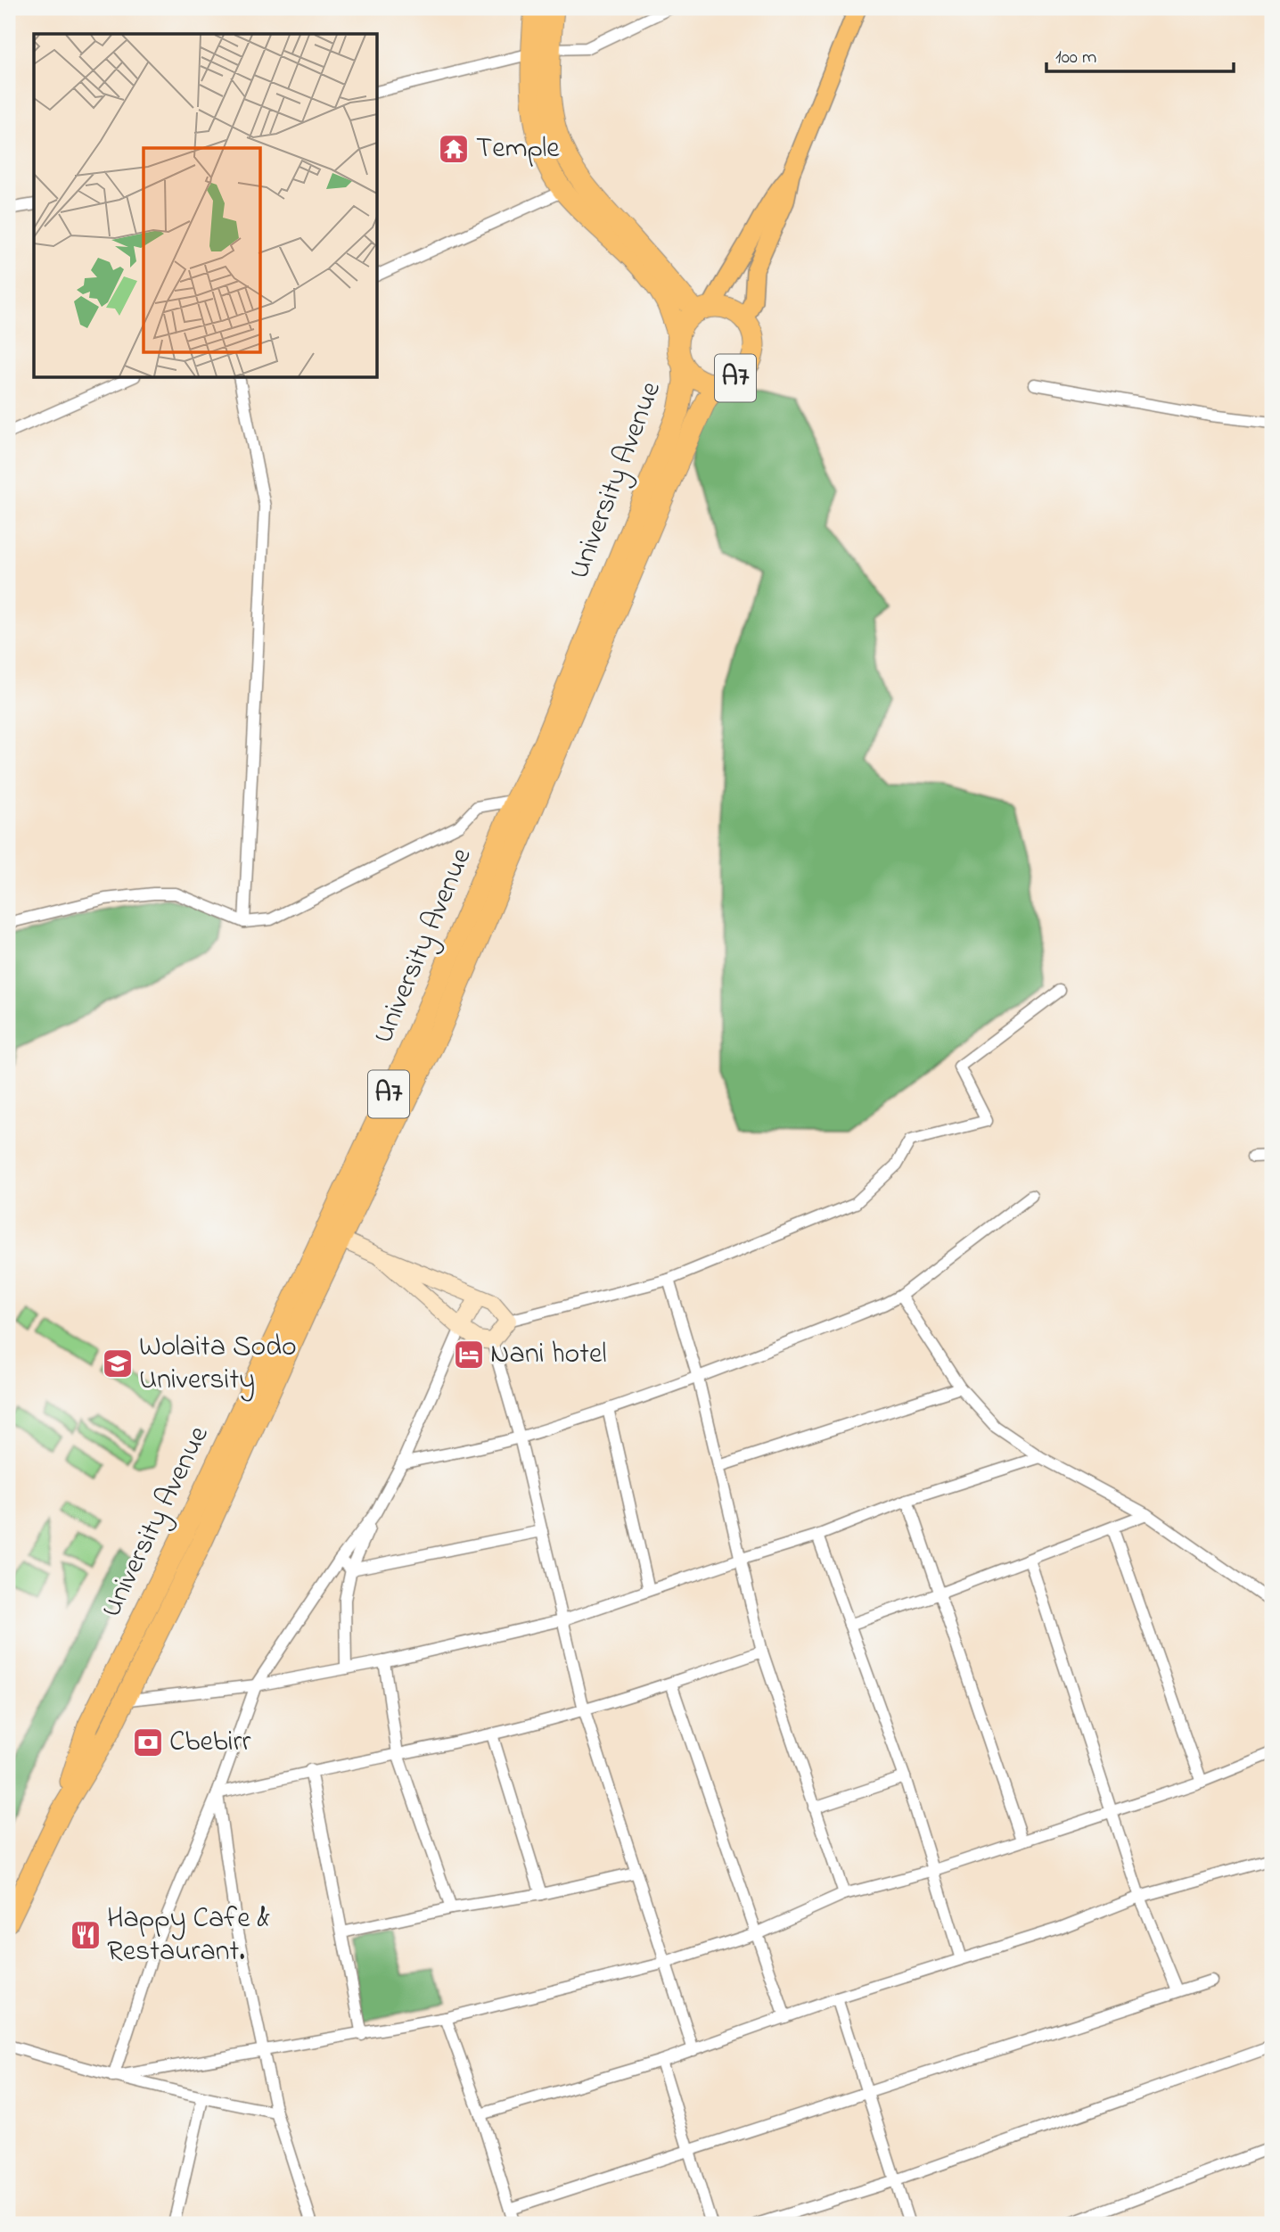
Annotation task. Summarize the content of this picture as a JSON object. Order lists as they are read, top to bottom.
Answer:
{
  "streets": {
    "highway": ["A7", "University Avenue"]
  },
  "crossings": [
    ["A7", "University Avenue"]
  ],
  "places": {
    "temple": ["Temple"],
    "hotel": ["Nani hotel"],
    "school or university": ["Wolaita Sodo University"],
    "bank": ["Cbebirr"],
    "restaurant": ["Happy Cafe & Restaurant."]
  },
  "scale_bar": "100 m"
}
